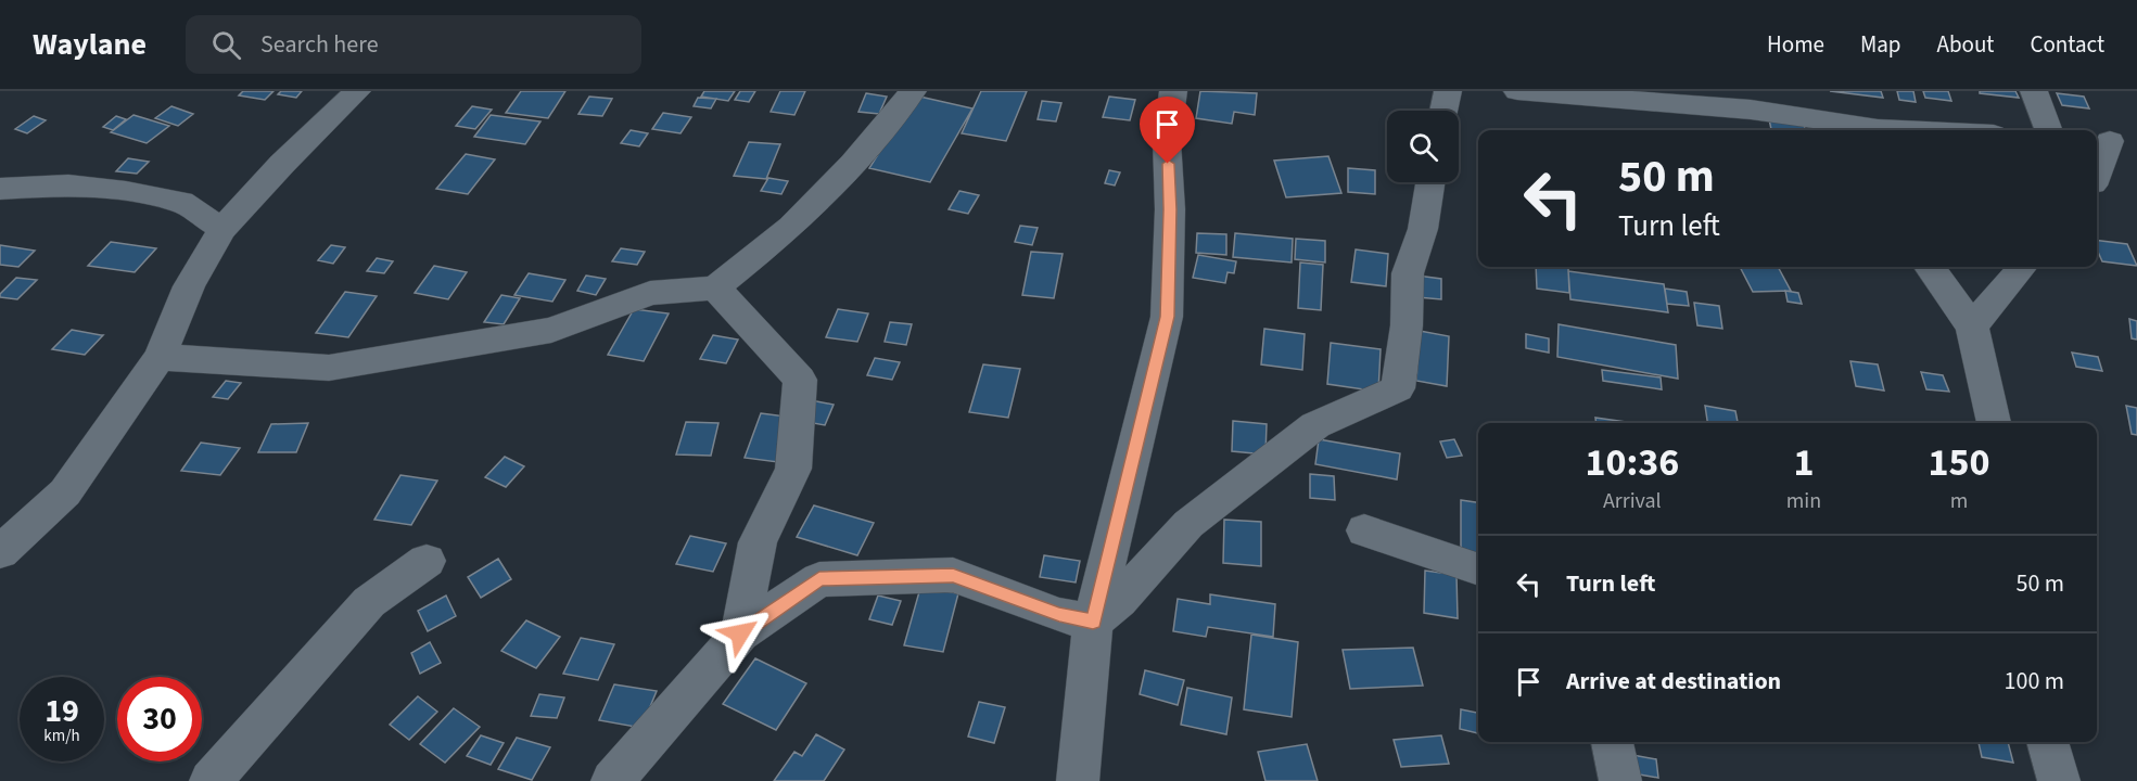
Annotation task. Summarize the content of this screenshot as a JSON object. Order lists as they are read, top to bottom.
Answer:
{
  "page": {
    "header": "Waylane",
    "search": "Search here",
    "nav": [
      "Home",
      "Map",
      "About",
      "Contact"
    ],
    "turn": ["50 m", "Turn left"],
    "eta": [
      "10:36",
      "Arrival",
      "1",
      "min",
      "150",
      "m"
    ],
    "list": [
      {
        "name": "Turn left",
        "value": "50 m"
      },
      {
        "name": "Arrive at destination",
        "value": "100 m"
      }
    ],
    "speed": "19 km/h",
    "limit": "30"
  }
}
